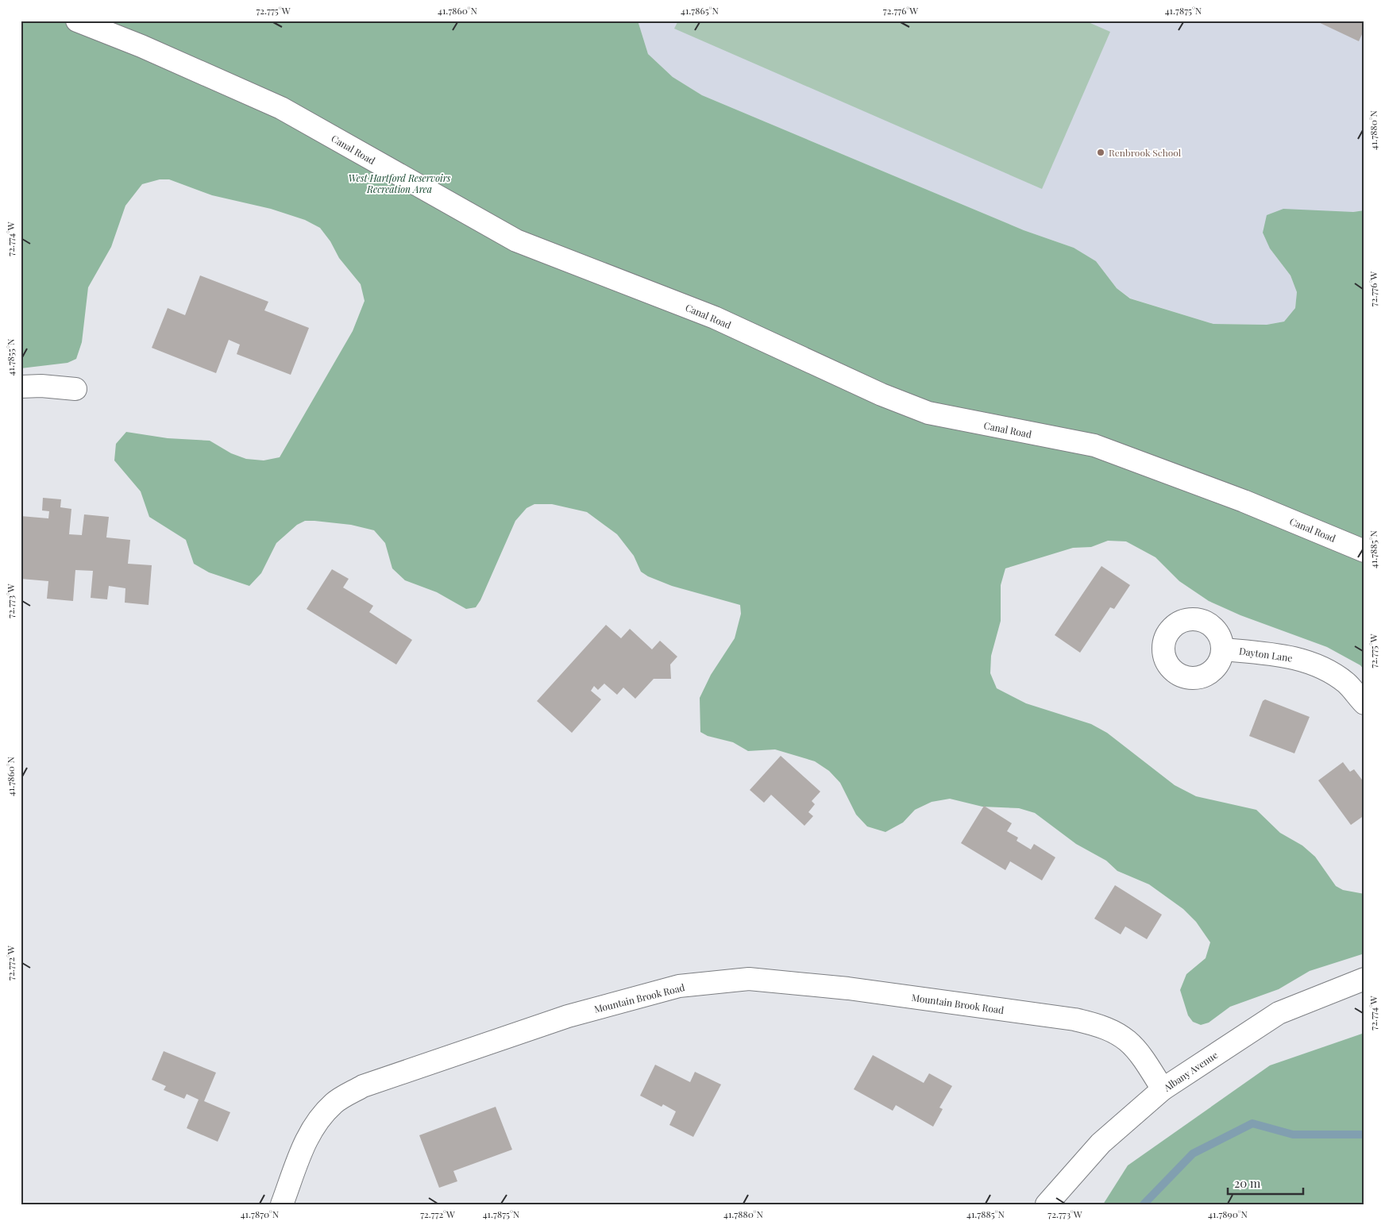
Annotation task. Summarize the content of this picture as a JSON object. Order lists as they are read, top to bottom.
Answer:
{
  "streets": {
    "main road": [
      "Canal Road",
      "Dayton Lane",
      "Mountain Brook Road",
      "Albany Avenue"
    ]
  },
  "crossings": [
    ["Mountain Brook Road", "Albany Avenue"]
  ],
  "parks": ["West Hartford Reservoirs Recreation Area"],
  "places": ["Renbrook School"],
  "scale_bar": "20 m",
  "coordinates": [
    "72.775°W",
    "41.7860°N",
    "41.7865°N",
    "72.776°W",
    "41.7875°N",
    "41.7880°N",
    "72.774°W",
    "41.7855°N",
    "41.7885°N",
    "72.773°W",
    "72.772°W",
    "41.7870°N",
    "41.7890°N"
  ]
}
